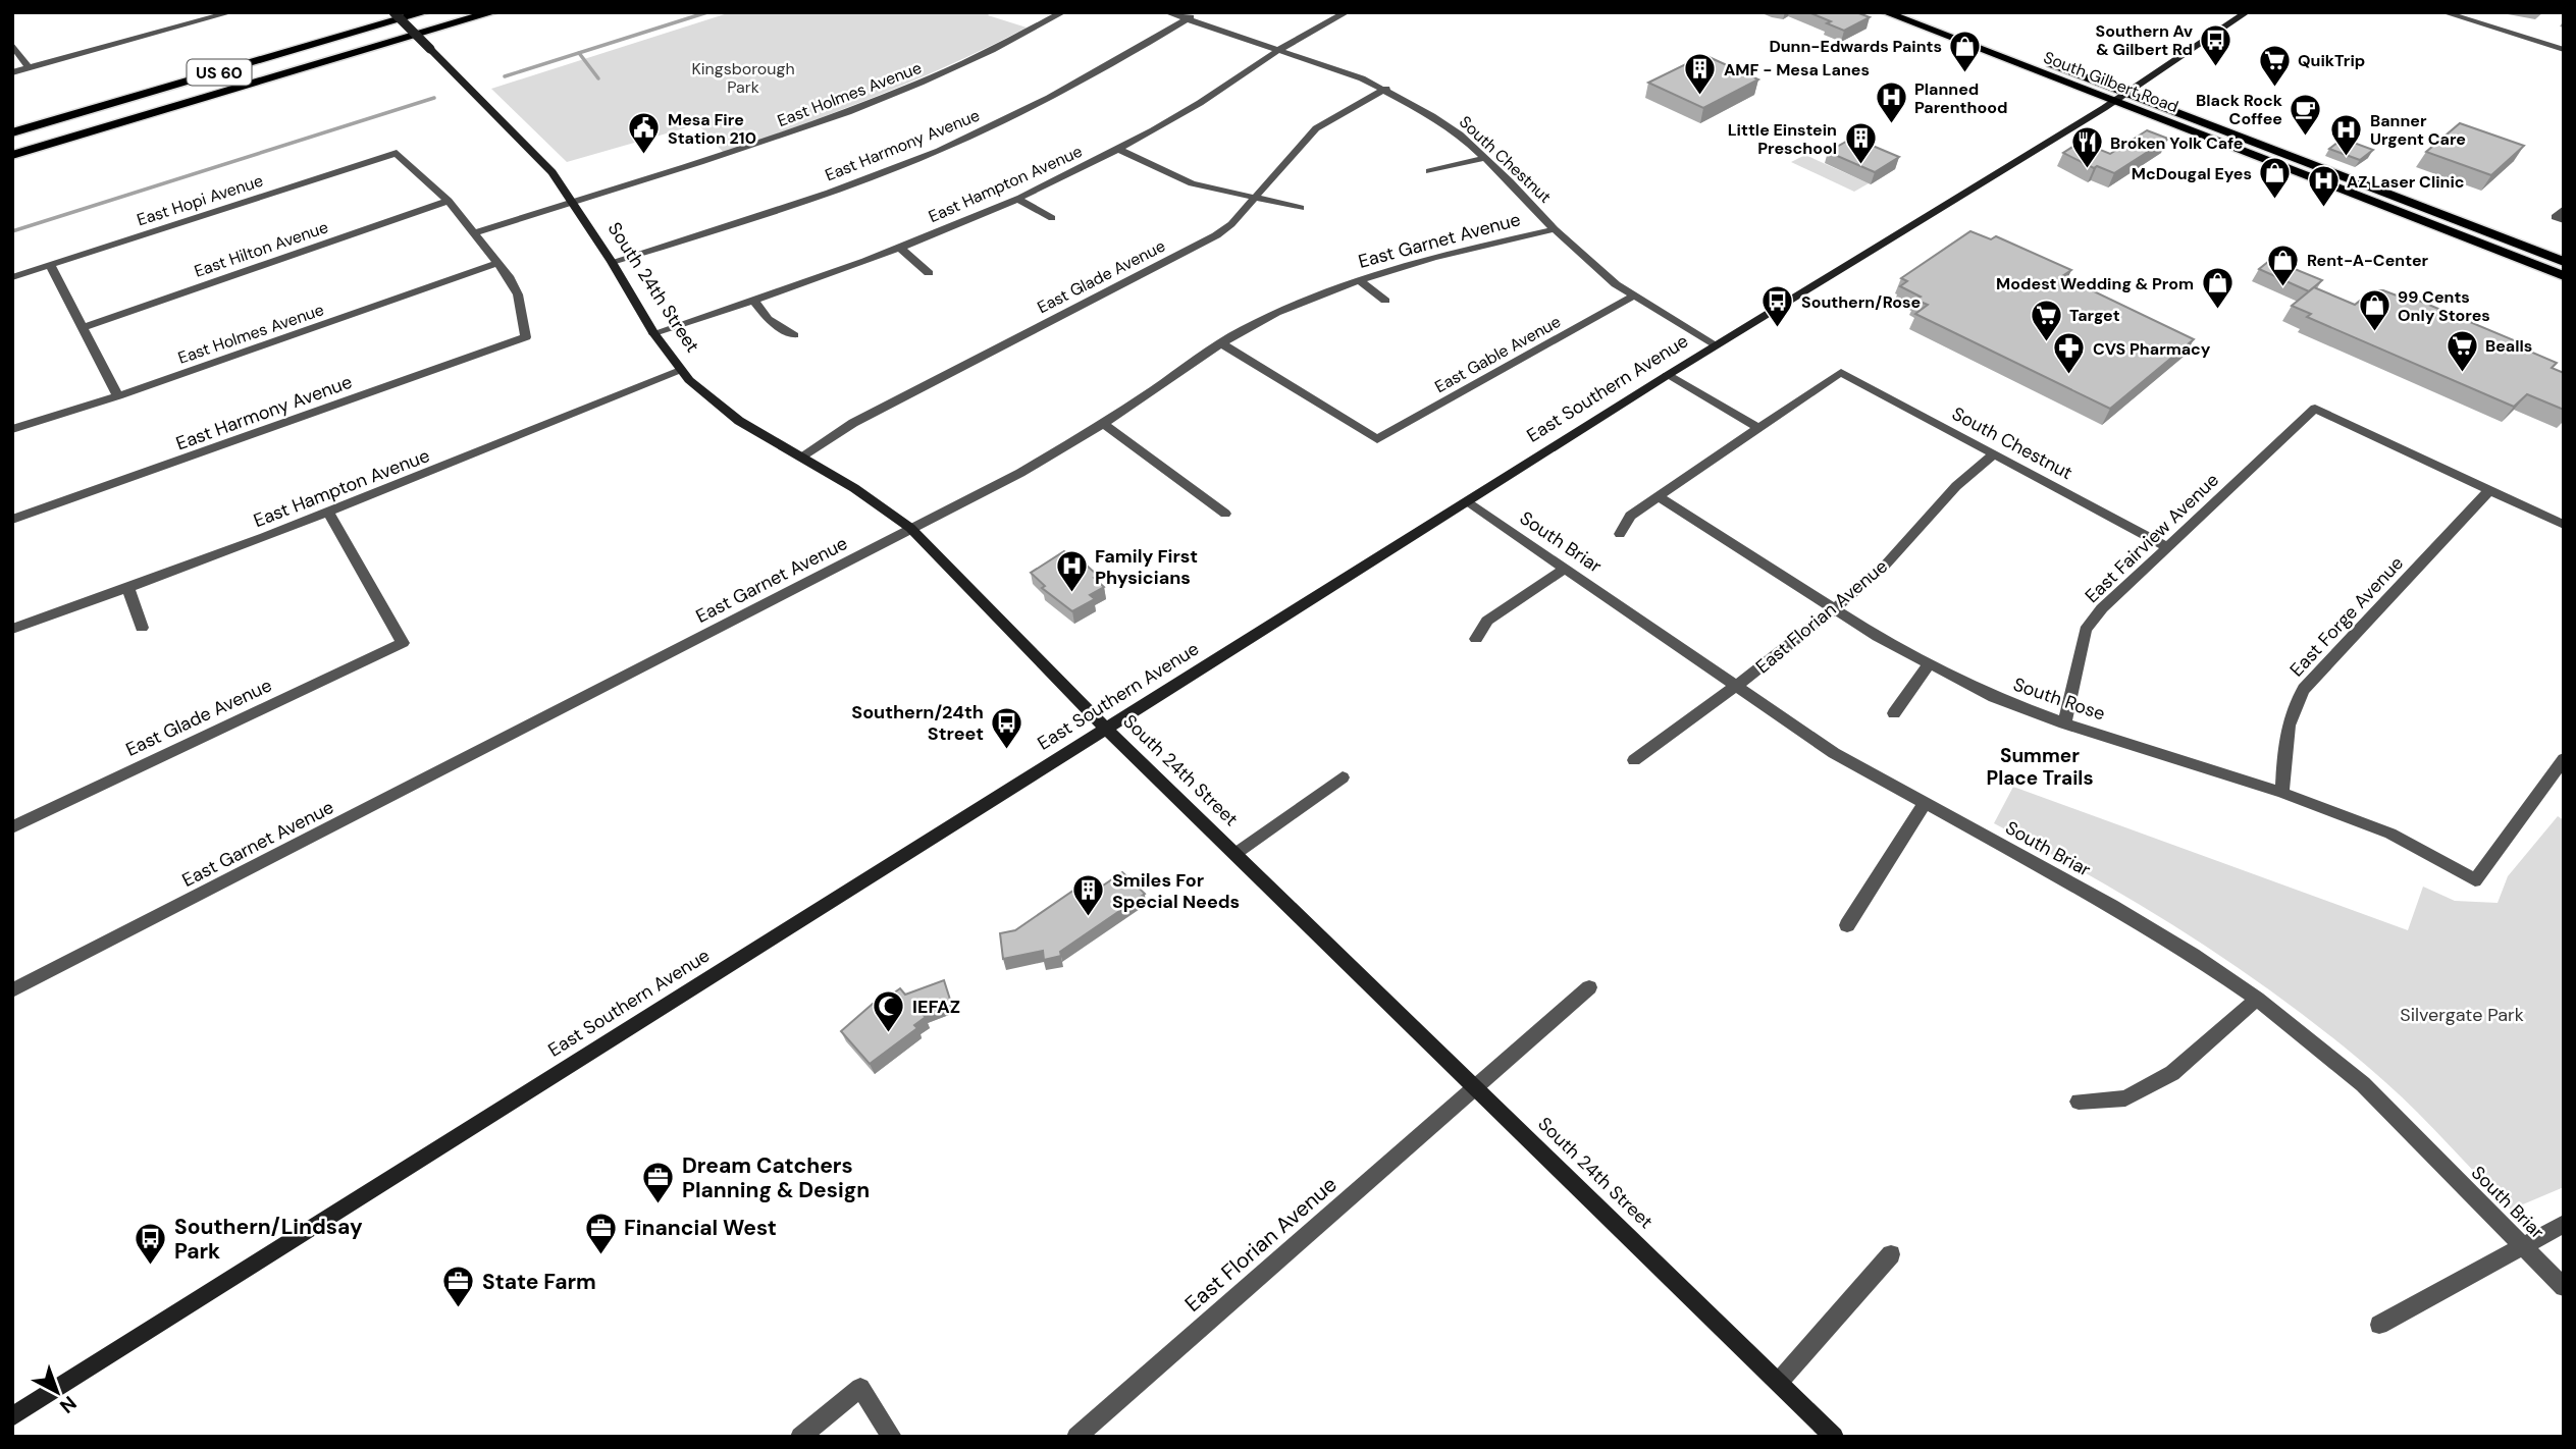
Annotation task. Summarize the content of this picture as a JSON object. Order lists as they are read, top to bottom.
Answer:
{
  "streets": {
    "highway": ["US 60"],
    "main road": ["South Gilbert Road", "South 24th Street", "East Southern Avenue"],
    "street": [
      "East Holmes Avenue",
      "East Harmony Avenue",
      "South Chestnut",
      "East Hampton Avenue",
      "East Hopi Avenue",
      "East Garnet Avenue",
      "East Hilton Avenue",
      "East Glade Avenue",
      "East Gable Avenue",
      "East Fairview Avenue",
      "South Briar",
      "East Florian Avenue",
      "East Forge Avenue",
      "South Rose"
    ]
  },
  "crossings": [
    ["South Gilbert Road", "East Southern Avenue"],
    ["East Holmes Avenue", "East Harmony Avenue"],
    ["East Holmes Avenue", "South 24th Street"],
    ["East Harmony Avenue", "South Chestnut"],
    ["East Harmony Avenue", "South 24th Street"],
    ["South Chestnut", "East Hampton Avenue"],
    ["South Chestnut", "East Garnet Avenue"],
    ["South Chestnut", "East Glade Avenue"],
    ["South Chestnut", "East Gable Avenue"],
    ["South Chestnut", "East Southern Avenue"],
    ["South Chestnut", "East Fairview Avenue"],
    ["South Chestnut", "East Florian Avenue"],
    ["East Hampton Avenue", "East Glade Avenue"],
    ["East Hampton Avenue", "South 24th Street"],
    ["East Hopi Avenue", "East Hilton Avenue"],
    ["East Garnet Avenue", "South 24th Street"],
    ["East Garnet Avenue", "East Gable Avenue"],
    ["East Glade Avenue", "South 24th Street"],
    ["South 24th Street", "East Southern Avenue"],
    ["South 24th Street", "East Florian Avenue"],
    ["East Southern Avenue", "South Briar"],
    ["East Fairview Avenue", "East Forge Avenue"],
    ["East Fairview Avenue", "South Rose"],
    ["South Briar", "East Florian Avenue"],
    ["East Florian Avenue", "South Rose"],
    ["East Forge Avenue", "South Rose"]
  ],
  "districts": ["Summer Place Trails"],
  "parks": ["Kingsborough Park", "Silvergate Park"],
  "places": {
    "bus stop": [
      "Southern Av & Gilbert Rd",
      "Southern/Rose",
      "Southern/24th Street",
      "Southern/Lindsay Park"
    ],
    "shop": [
      "Dunn-Edwards Paints",
      "McDougal Eyes",
      "Rent-A-Center",
      "Modest Wedding & Prom",
      "99 Cents Only Stores"
    ],
    "supermarket": ["QuikTrip", "Target", "Bealls"],
    "building": ["AMF - Mesa Lanes", "Little Einstein Preschool", "Smiles For Special Needs"],
    "hospital": [
      "Planned Parenthood",
      "Banner Urgent Care",
      "AZ Laser Clinic",
      "Family First Physicians"
    ],
    "cafe": ["Black Rock Coffee"],
    "public building": ["Mesa Fire Station 210"],
    "restaurant": ["Broken Yolk Cafe"],
    "pharmacy": ["CVS Pharmacy"],
    "mosque": ["IEFAZ"],
    "office": ["Dream Catchers Planning & Design", "Financial West", "State Farm"]
  },
  "north": "bottom right"
}
